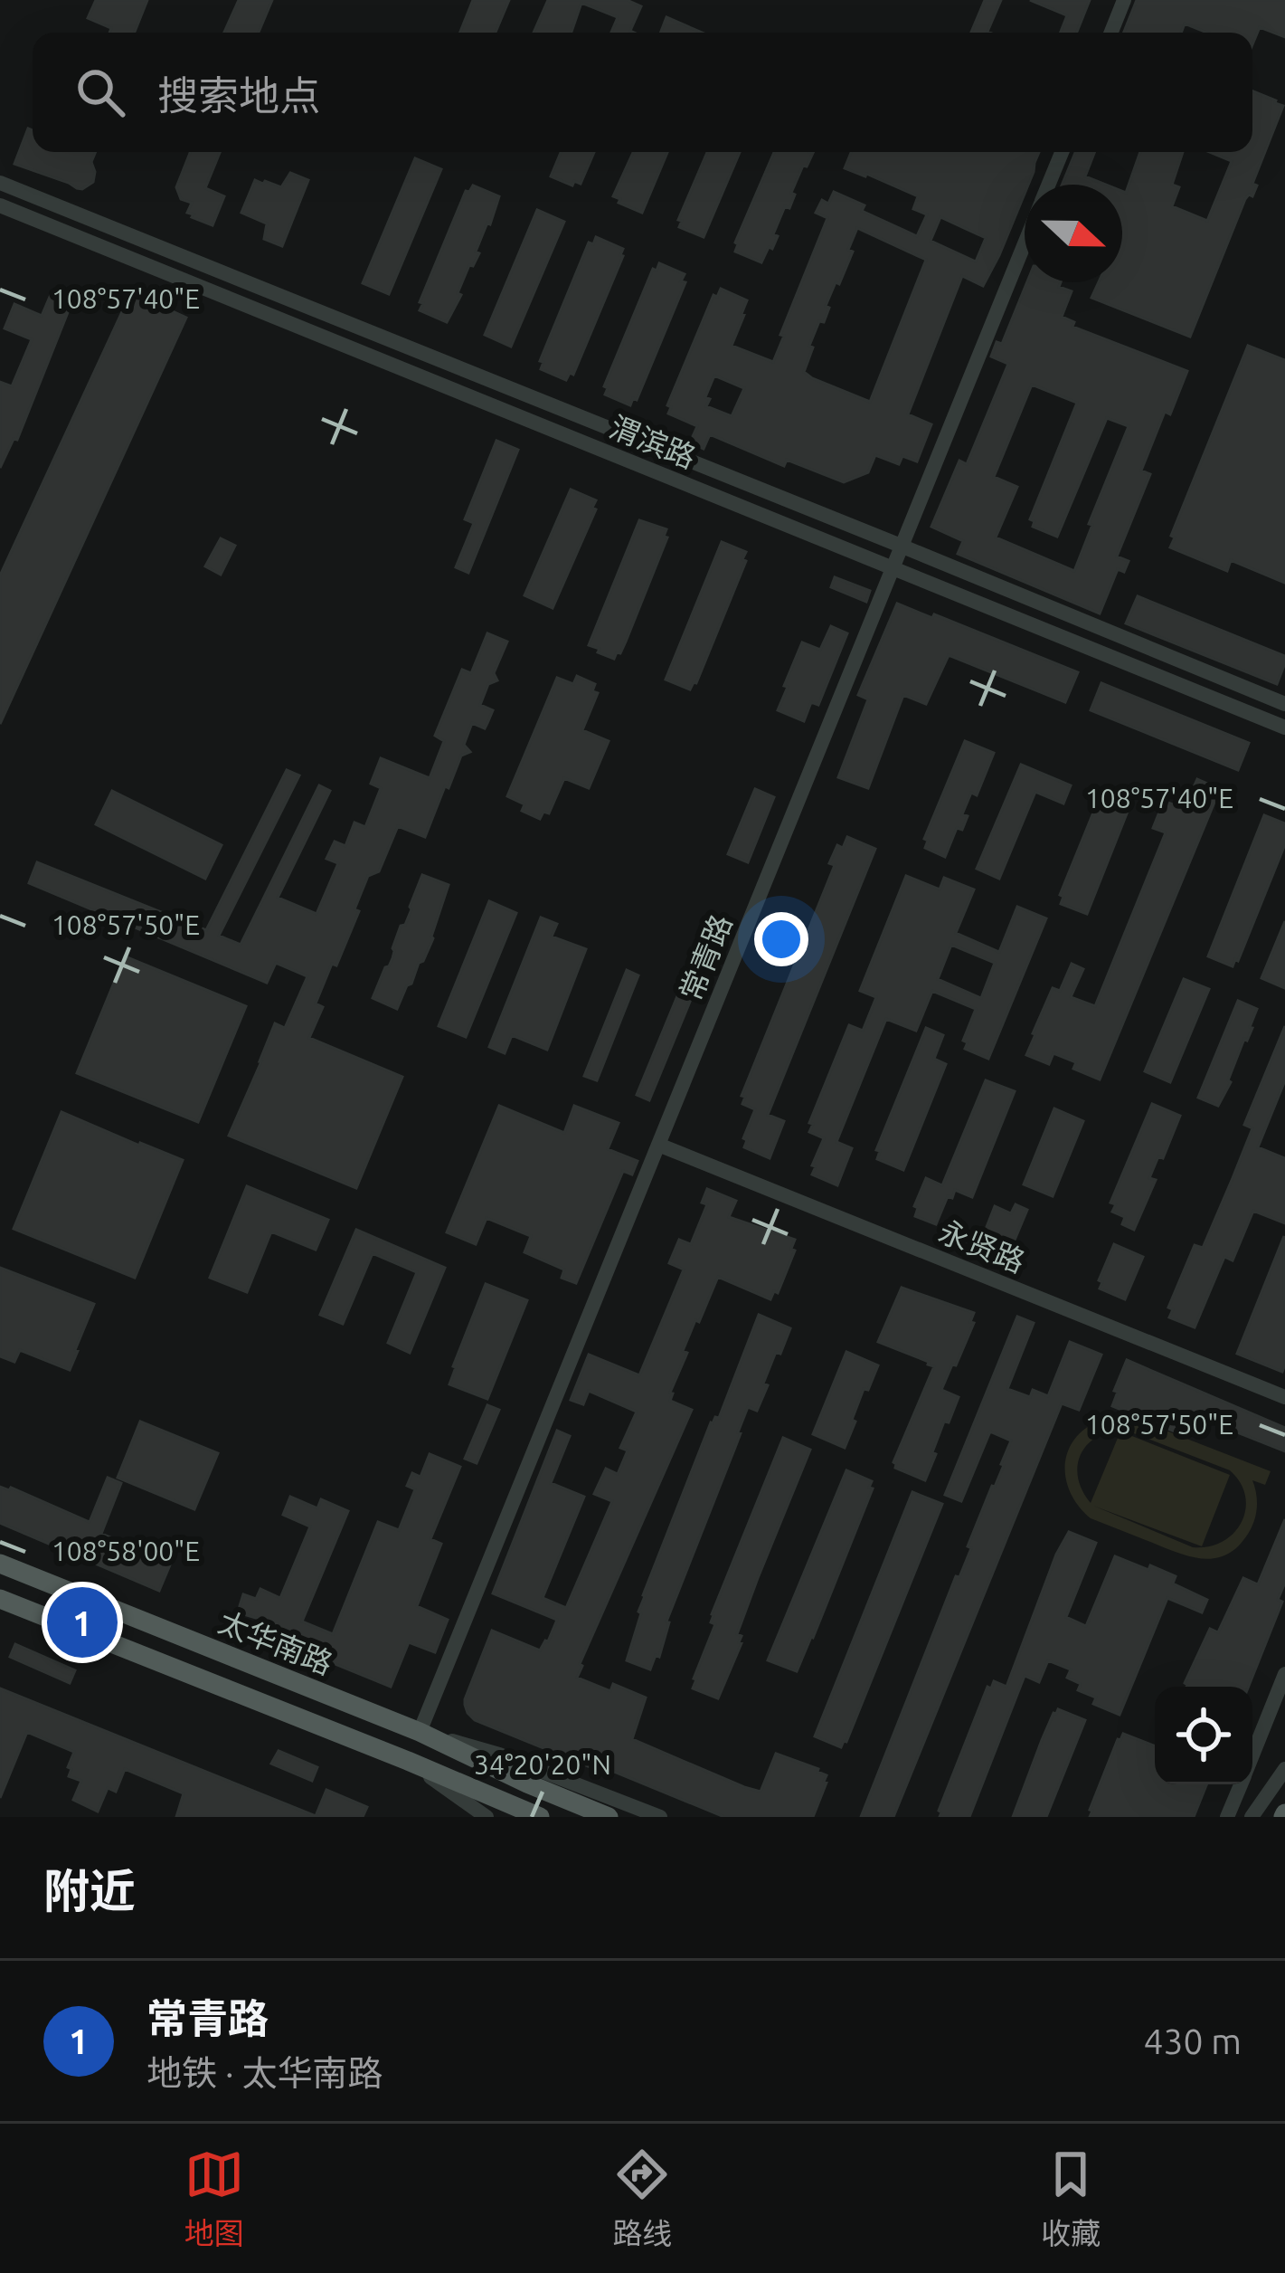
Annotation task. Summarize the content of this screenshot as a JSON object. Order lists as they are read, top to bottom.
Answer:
{
  "streets": {
    "main road": ["太华南路"],
    "street": ["渭滨路", "常青路", "永贤路"]
  },
  "crossings": [
    ["渭滨路", "常青路"],
    ["常青路", "永贤路"],
    ["常青路", "太华南路"]
  ],
  "north": "right",
  "page": {
    "search": "搜索地点",
    "pins": "1",
    "heading": "附近",
    "list": [
      {
        "mark": "1",
        "name": "常青路",
        "note": "地铁 · 太华南路",
        "value": "430 m"
      }
    ],
    "nav": ["地图", "路线", "收藏"]
  },
  "coordinates": [
    "108°57'40\"E",
    "108°57'50\"E",
    "108°58'00\"E",
    "34°20'20\"N"
  ]
}
